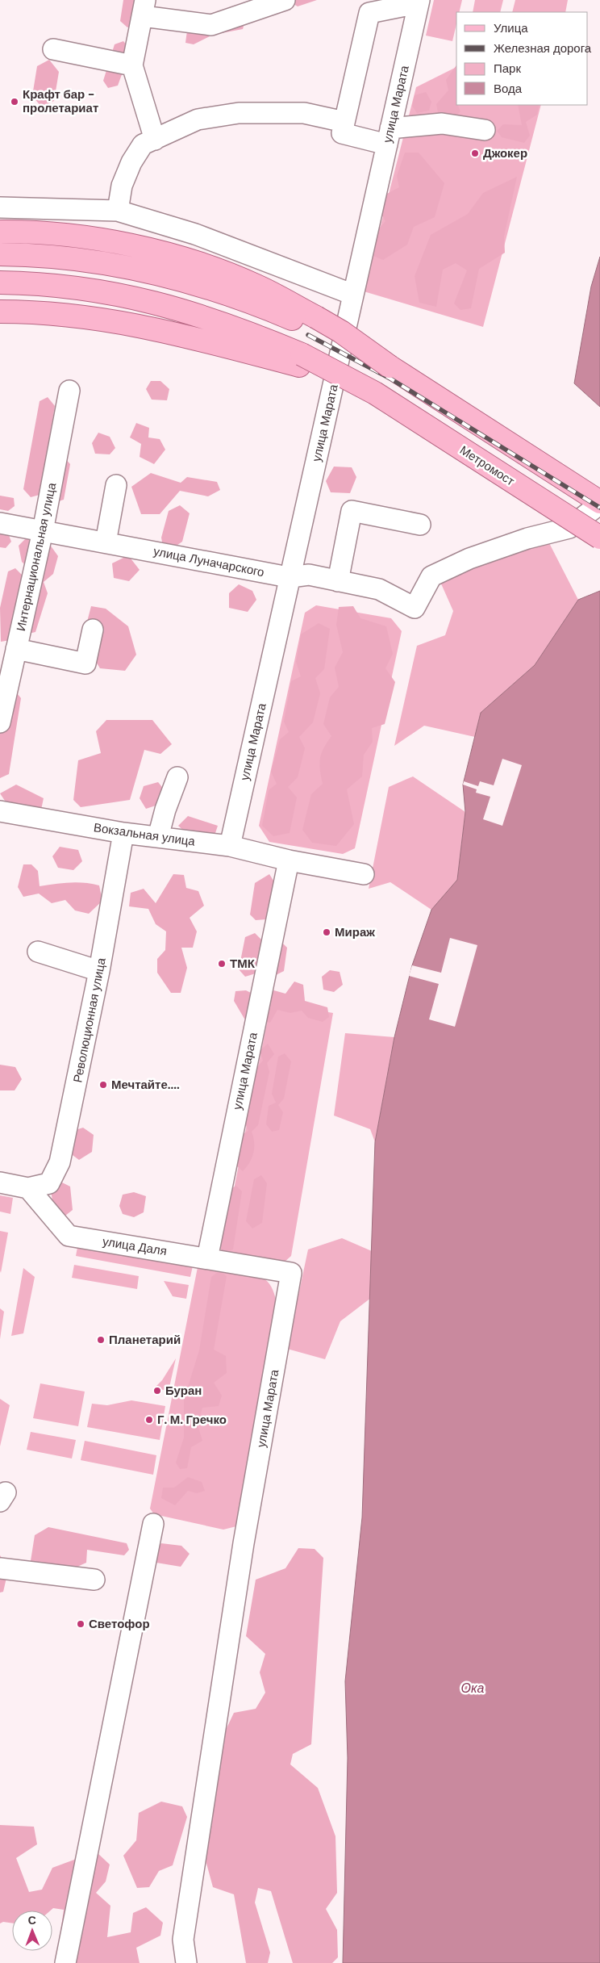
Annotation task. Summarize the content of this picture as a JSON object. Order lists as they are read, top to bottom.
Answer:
{
  "streets": {
    "main road": ["Метромост"],
    "street": [
      "улица Марата",
      "Интернациональная улица",
      "улица Луначарского",
      "Вокзальная улица",
      "Революционная улица",
      "улица Даля"
    ]
  },
  "crossings": [
    ["улица Марата", "улица Луначарского"],
    ["улица Марата", "Вокзальная улица"],
    ["улица Марата", "улица Даля"],
    ["Интернациональная улица", "улица Луначарского"],
    ["Вокзальная улица", "Революционная улица"],
    ["Революционная улица", "улица Даля"]
  ],
  "water": ["Ока"],
  "places": [
    "Крафт бар - пролетариат",
    "Джокер",
    "Мираж",
    "ТМК",
    "Мечтайте....",
    "Планетарий",
    "Буран",
    "Г. М. Гречко",
    "Светофор"
  ],
  "legend": [
    "Улица",
    "Железная дорога",
    "Парк",
    "Вода"
  ],
  "north": "top"
}
